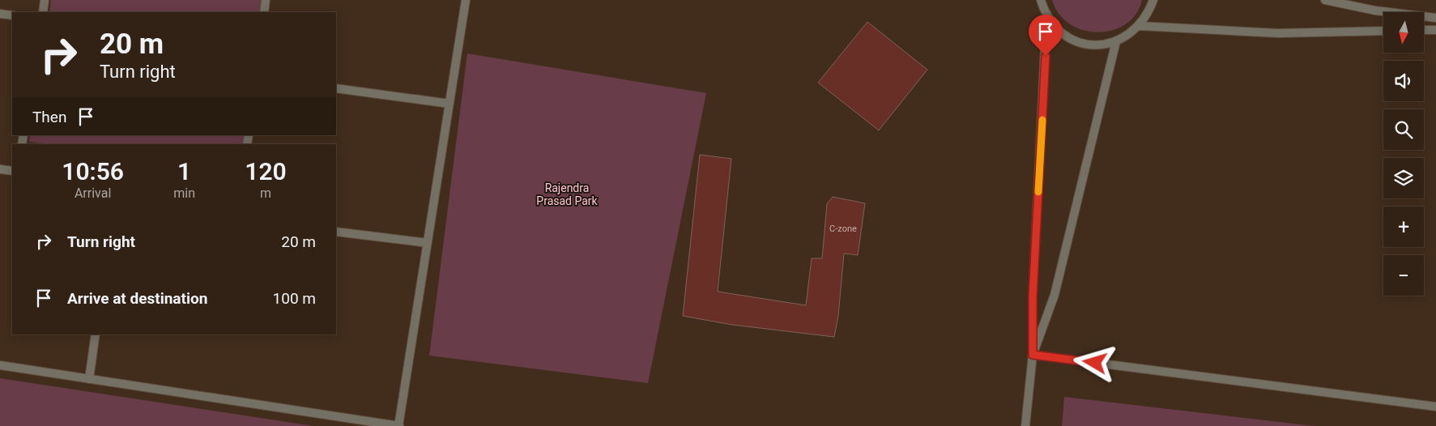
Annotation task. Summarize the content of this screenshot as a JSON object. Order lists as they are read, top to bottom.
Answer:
{
  "parks": ["Rajendra Prasad Park"],
  "house_numbers": ["C-zone"],
  "north": "bottom",
  "page": {
    "map_buttons": ["+", "−"],
    "turn": ["20 m", "Turn right"],
    "then": "Then",
    "eta": [
      "10:56",
      "Arrival",
      "1",
      "min",
      "120",
      "m"
    ],
    "list": [
      {
        "name": "Turn right",
        "value": "20 m"
      },
      {
        "name": "Arrive at destination",
        "value": "100 m"
      }
    ]
  }
}
